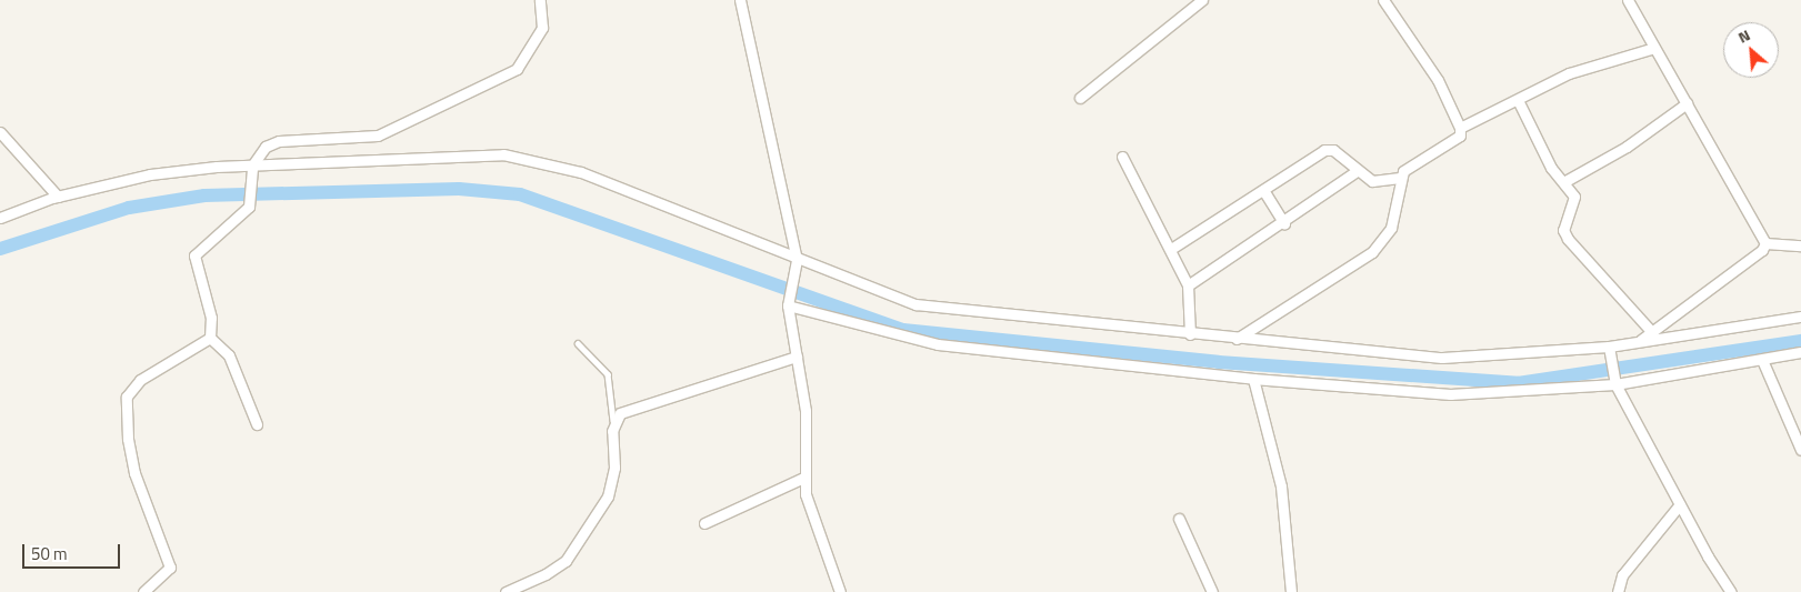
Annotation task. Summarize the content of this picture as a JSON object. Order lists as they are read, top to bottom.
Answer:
{
  "scale_bar": "50 m",
  "north": "top left"
}
